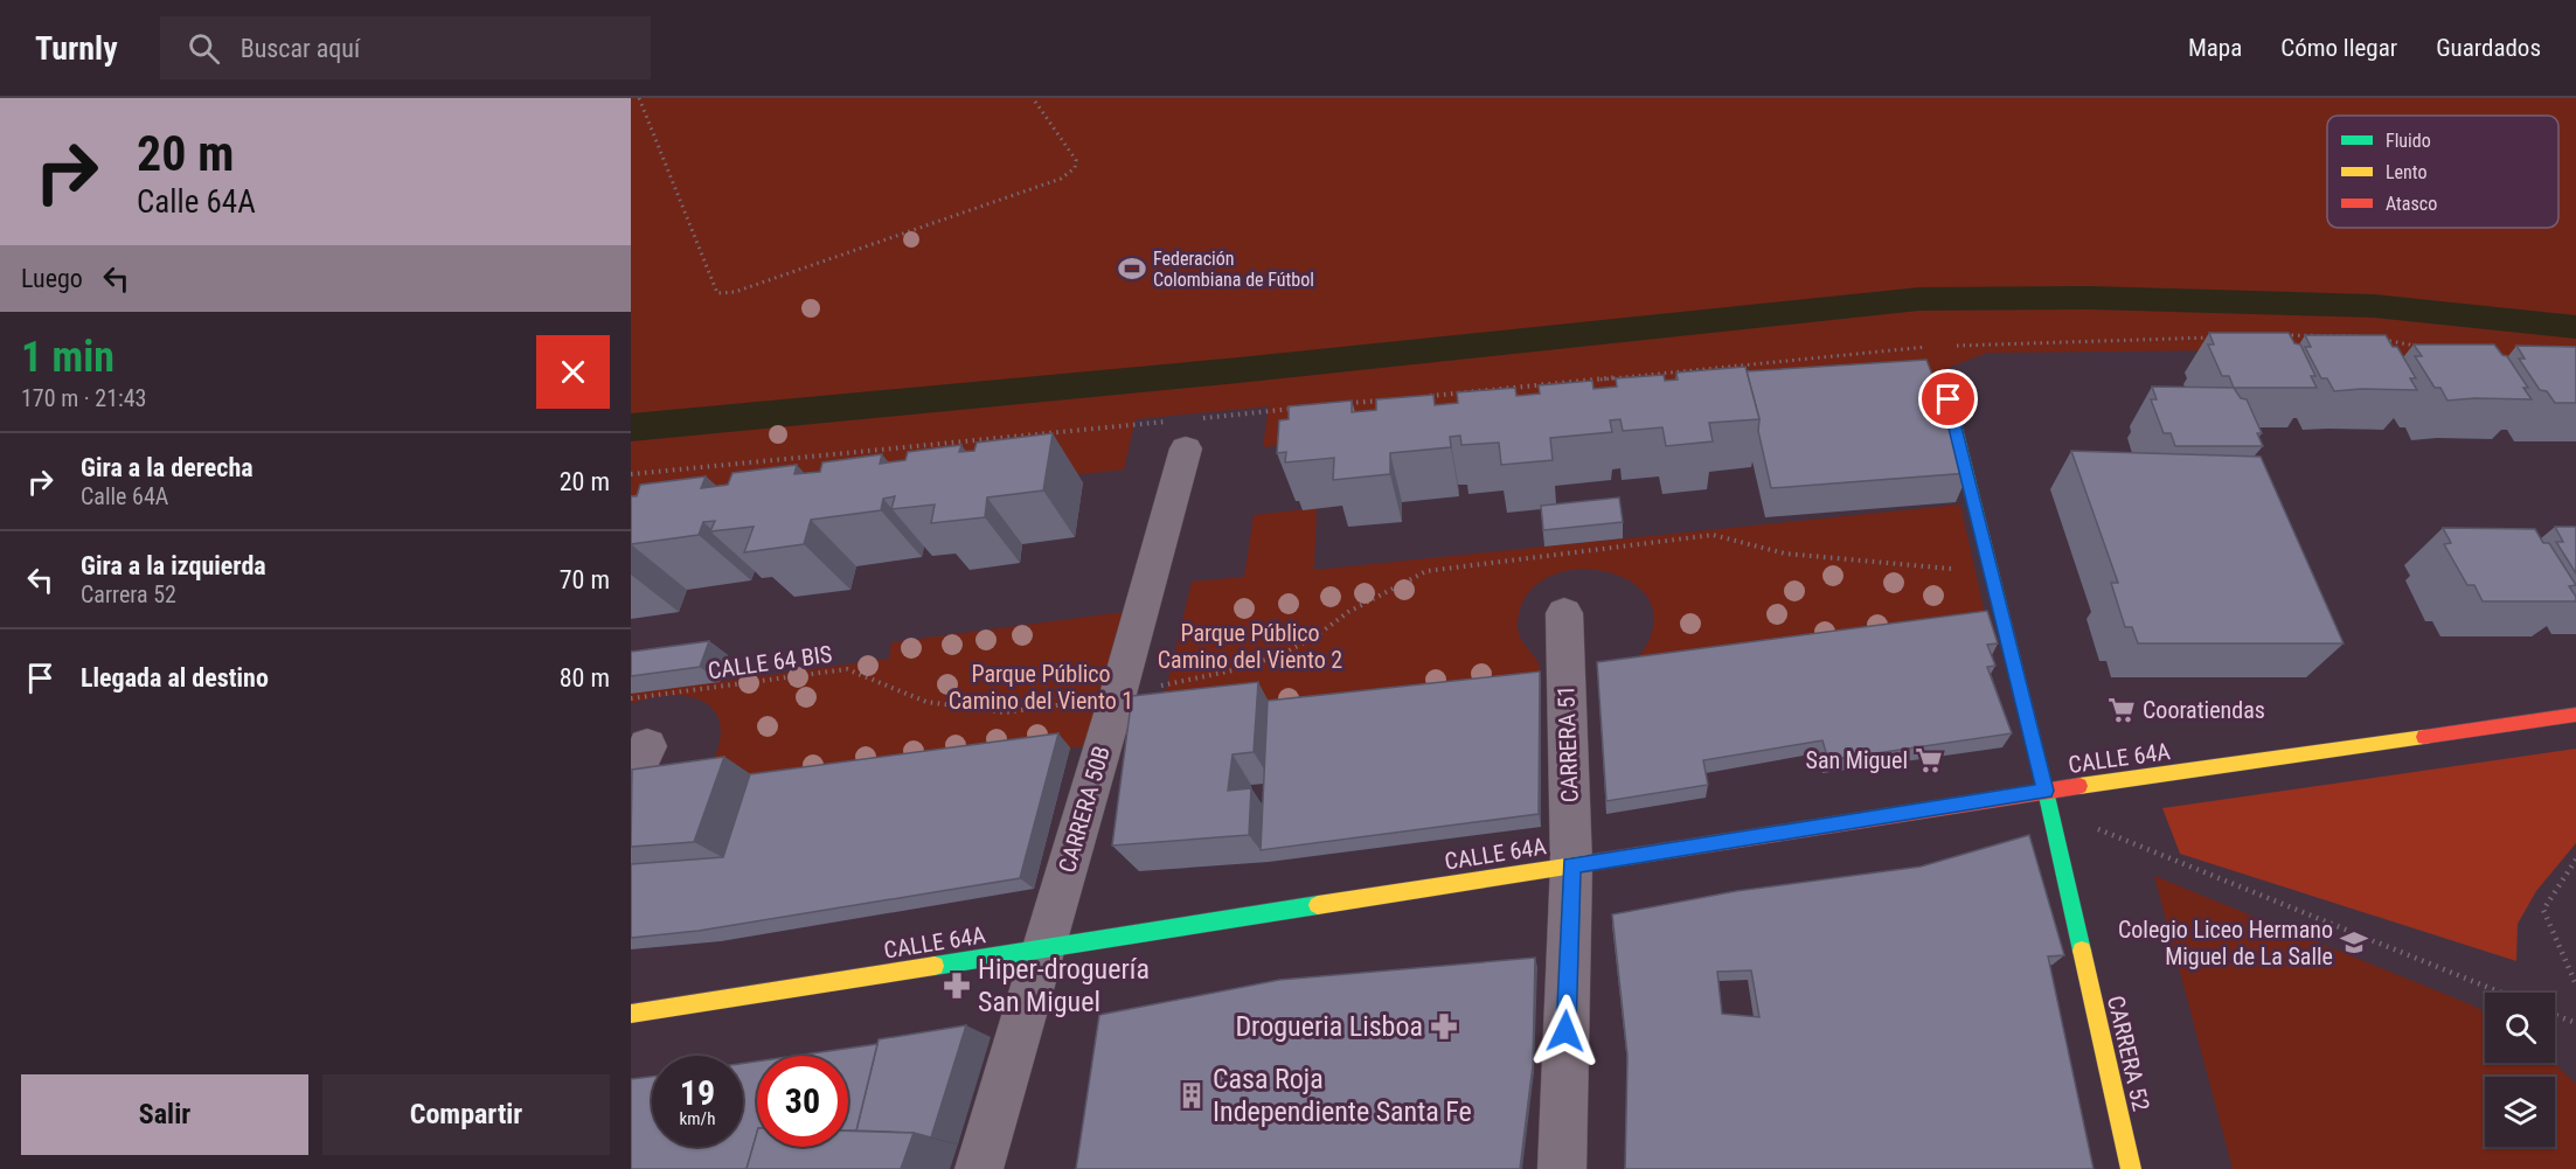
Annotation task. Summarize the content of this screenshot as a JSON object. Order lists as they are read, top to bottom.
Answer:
{
  "streets": {
    "street": [
      "CARRERA 51",
      "CALLE 64A",
      "CARRERA 50B",
      "CARRERA 52"
    ],
    "path": ["CALLE 64 BIS"]
  },
  "crossings": [
    ["CALLE 64 BIS", "CARRERA 50B"],
    ["CARRERA 51", "CALLE 64A"],
    ["CALLE 64A", "CARRERA 50B"],
    ["CALLE 64A", "CARRERA 52"]
  ],
  "parks": ["Parque Público Camino del Viento 2", "Parque Público Camino del Viento 1"],
  "places": {
    "sports": ["Federación Colombiana de Fútbol"],
    "supermarket": ["Cooratiendas", "San Miguel"],
    "school or university": ["Colegio Liceo Hermano Miguel de La Salle"],
    "pharmacy": ["Hiper-droguería San Miguel", "Drogueria Lisboa"],
    "building": ["Casa Roja Independiente Santa Fe"]
  },
  "legend": ["Fluido", "Lento", "Atasco"],
  "page": {
    "header": "Turnly",
    "search": "Buscar aquí",
    "nav": ["Mapa", "Cómo llegar", "Guardados"],
    "turn": ["20 m", "Calle 64A"],
    "then": "Luego",
    "heading": ["1 min", "170 m · 21:43"],
    "list": [
      {
        "name": "Gira a la derecha",
        "note": "Calle 64A",
        "value": "20 m"
      },
      {
        "name": "Gira a la izquierda",
        "note": "Carrera 52",
        "value": "70 m"
      },
      {
        "name": "Llegada al destino",
        "value": "80 m"
      }
    ],
    "speed": "19 km/h",
    "limit": "30",
    "buttons": ["Salir", "Compartir"]
  }
}
